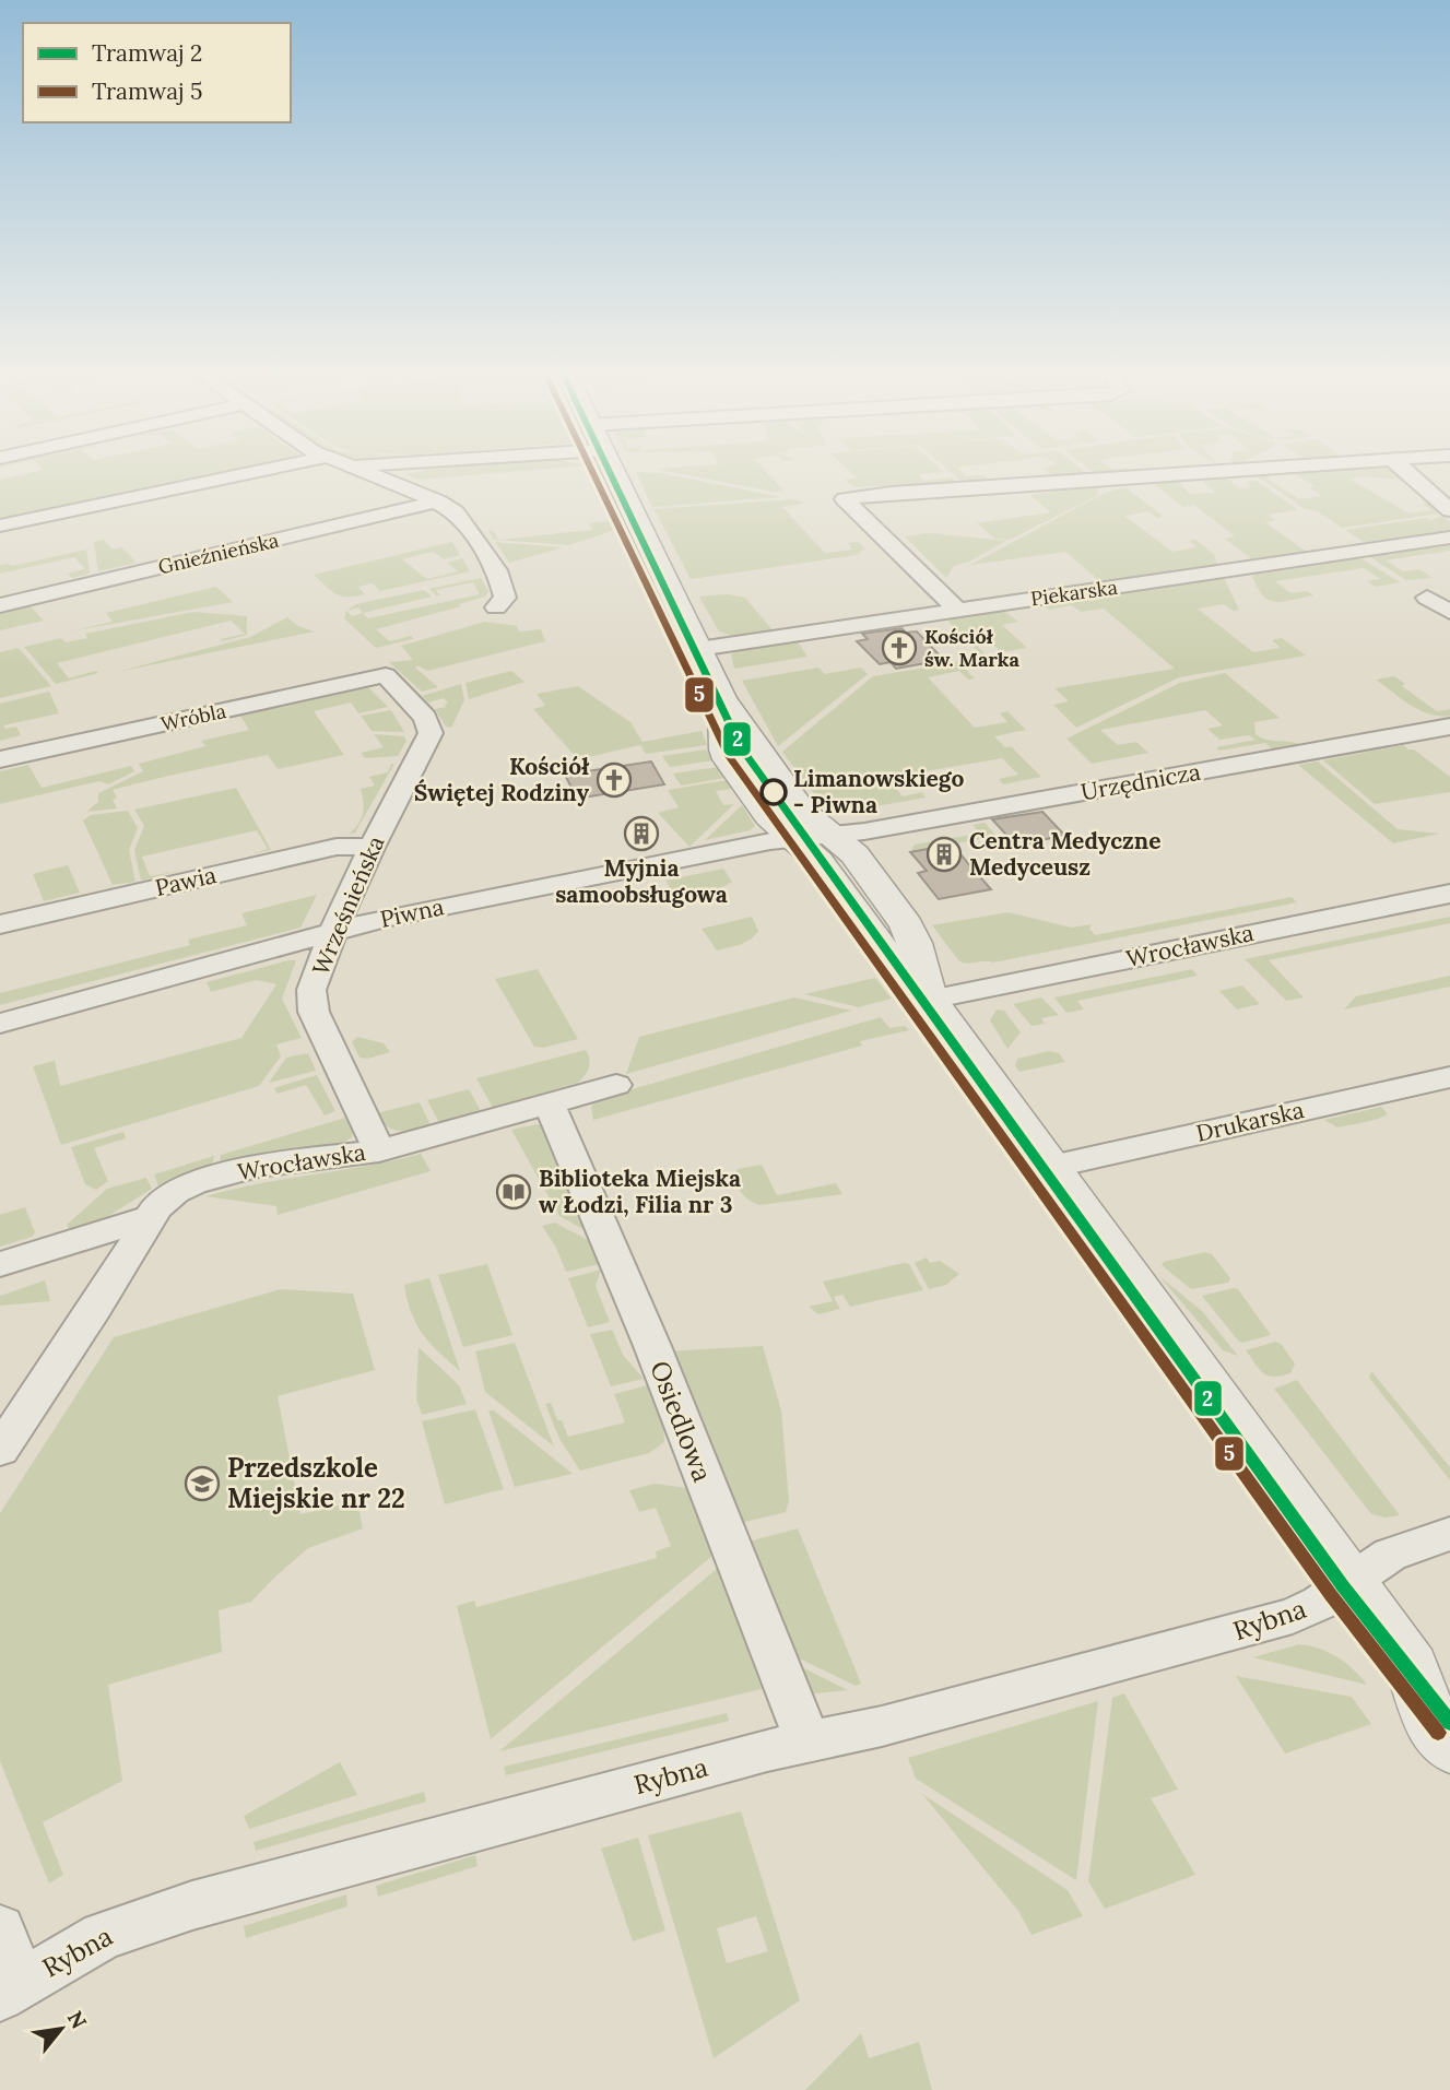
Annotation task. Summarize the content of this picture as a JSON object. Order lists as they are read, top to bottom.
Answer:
{
  "streets": {
    "street": [
      "Gnieźnieńska",
      "Piekarska",
      "Wróbla",
      "Urzędnicza",
      "Pawia",
      "Wrześnieńska",
      "Piwna",
      "Wrocławska",
      "Drukarska",
      "Osiedlowa",
      "Rybna"
    ]
  },
  "crossings": [
    ["Wróbla", "Wrześnieńska"],
    ["Urzędnicza", "Piwna"],
    ["Pawia", "Wrześnieńska"],
    ["Wrześnieńska", "Piwna"],
    ["Wrześnieńska", "Wrocławska"],
    ["Wrocławska", "Osiedlowa"],
    ["Osiedlowa", "Rybna"]
  ],
  "places": {
    "church": ["Kościół św. Marka", "Kościół Świętej Rodziny"],
    "other": ["Limanowskiego - Piwna"],
    "building": ["Myjnia samoobsługowa", "Centra Medyczne Medyceusz"],
    "library": ["Biblioteka Miejska w Łodzi, Filia nr 3"],
    "school or university": ["Przedszkole Miejskie nr 22"]
  },
  "lines": ["tram line 2", "tram line 5"],
  "legend": ["Tramwaj 2", "Tramwaj 5"],
  "north": "top right"
}
